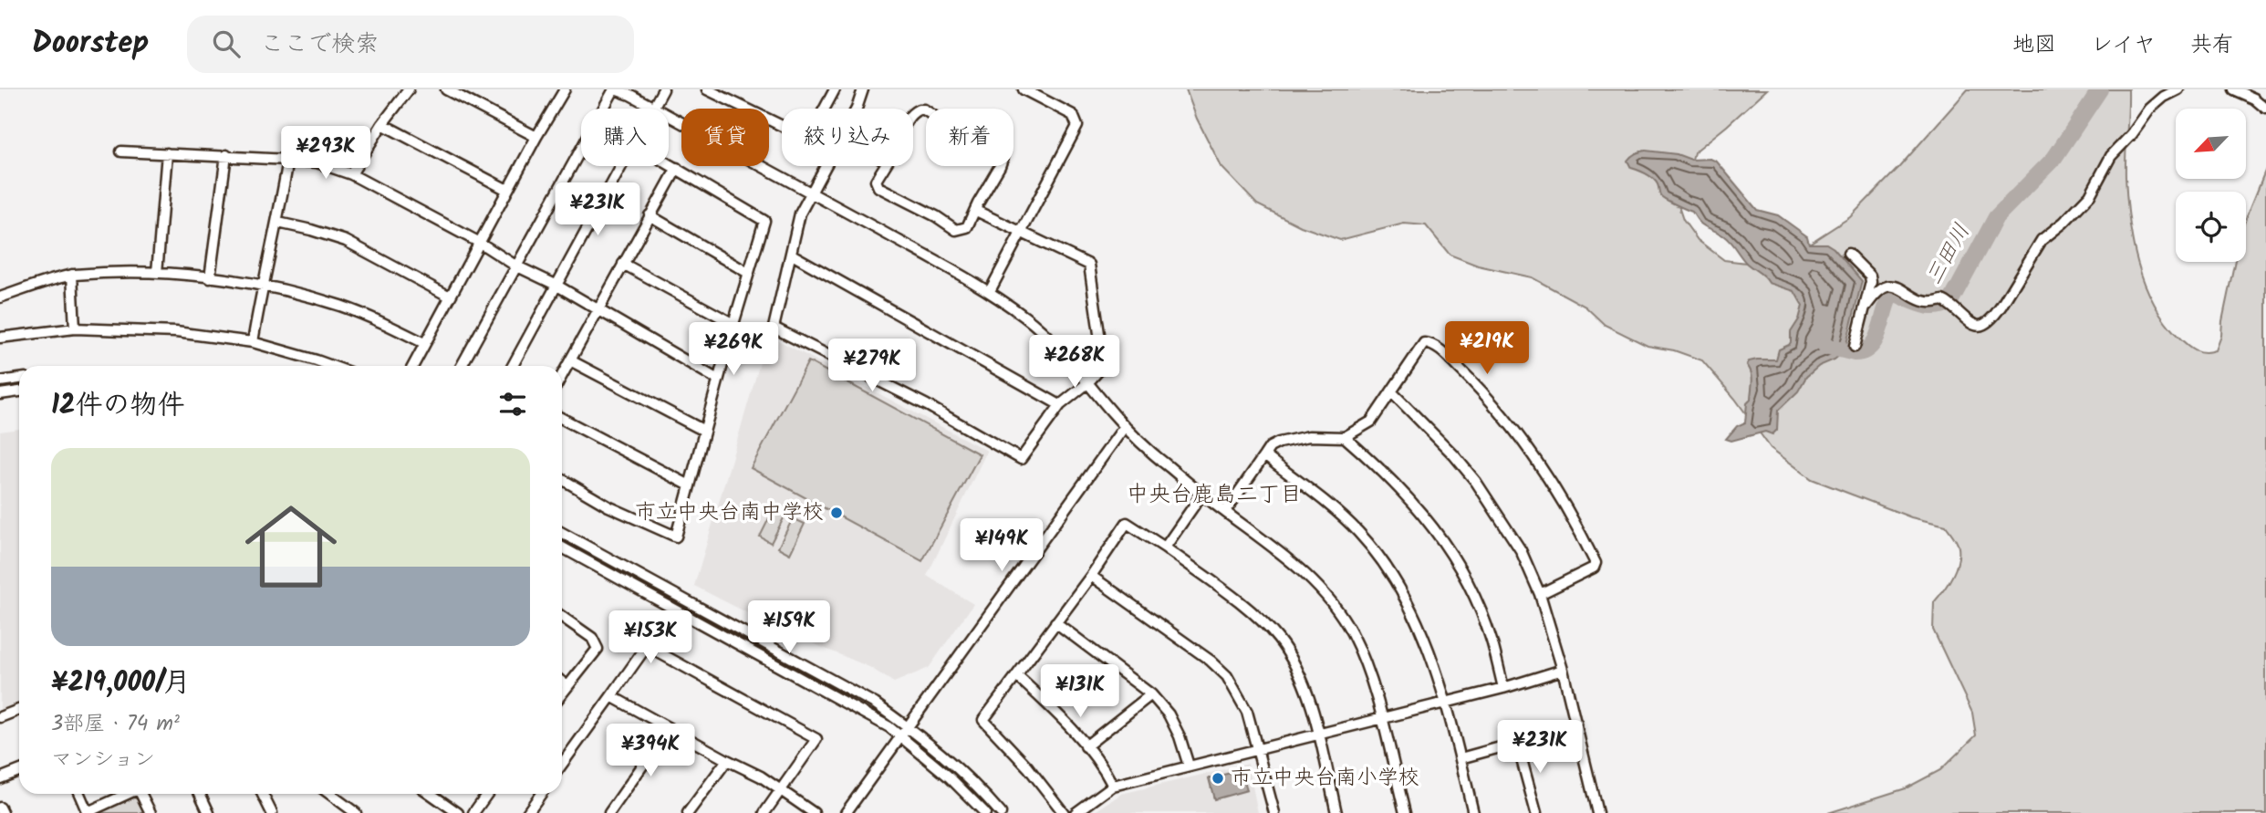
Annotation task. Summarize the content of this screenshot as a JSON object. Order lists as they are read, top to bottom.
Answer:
{
  "districts": ["中央台鹿島二丁目"],
  "water": ["三田川"],
  "places": ["市立中央台南中学校", "市立中央台南小学校"],
  "north": "bottom left",
  "page": {
    "header": "Doorstep",
    "search": "ここで検索",
    "nav": ["地図", "レイヤ", "共有"],
    "chip": [
      "購入",
      "賃貸",
      "絞り込み",
      "新着"
    ],
    "price": [
      "¥293K",
      "¥231K",
      "¥219K",
      "¥269K",
      "¥268K",
      "¥279K",
      "¥149K",
      "¥159K",
      "¥153K",
      "¥131K",
      "¥231K",
      "¥394K"
    ],
    "heading": "12件の物件",
    "list": [
      {
        "name": "¥219,000/月",
        "note": "3部屋 · 74 m² · マンション"
      }
    ]
  }
}
